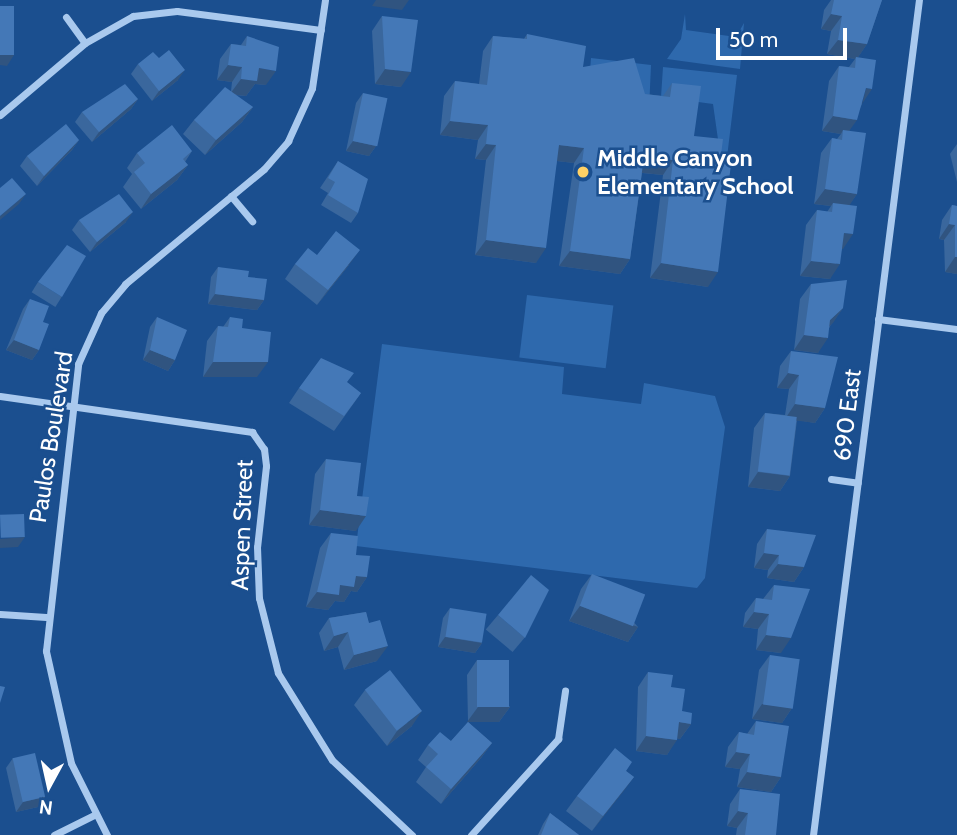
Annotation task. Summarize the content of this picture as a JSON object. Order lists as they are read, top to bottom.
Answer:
{
  "streets": {
    "street": ["690 East", "Paulos Boulevard", "Aspen Street"]
  },
  "crossings": [
    ["Paulos Boulevard", "Aspen Street"]
  ],
  "places": ["Middle Canyon Elementary School"],
  "scale_bar": "50 m",
  "north": "bottom"
}
